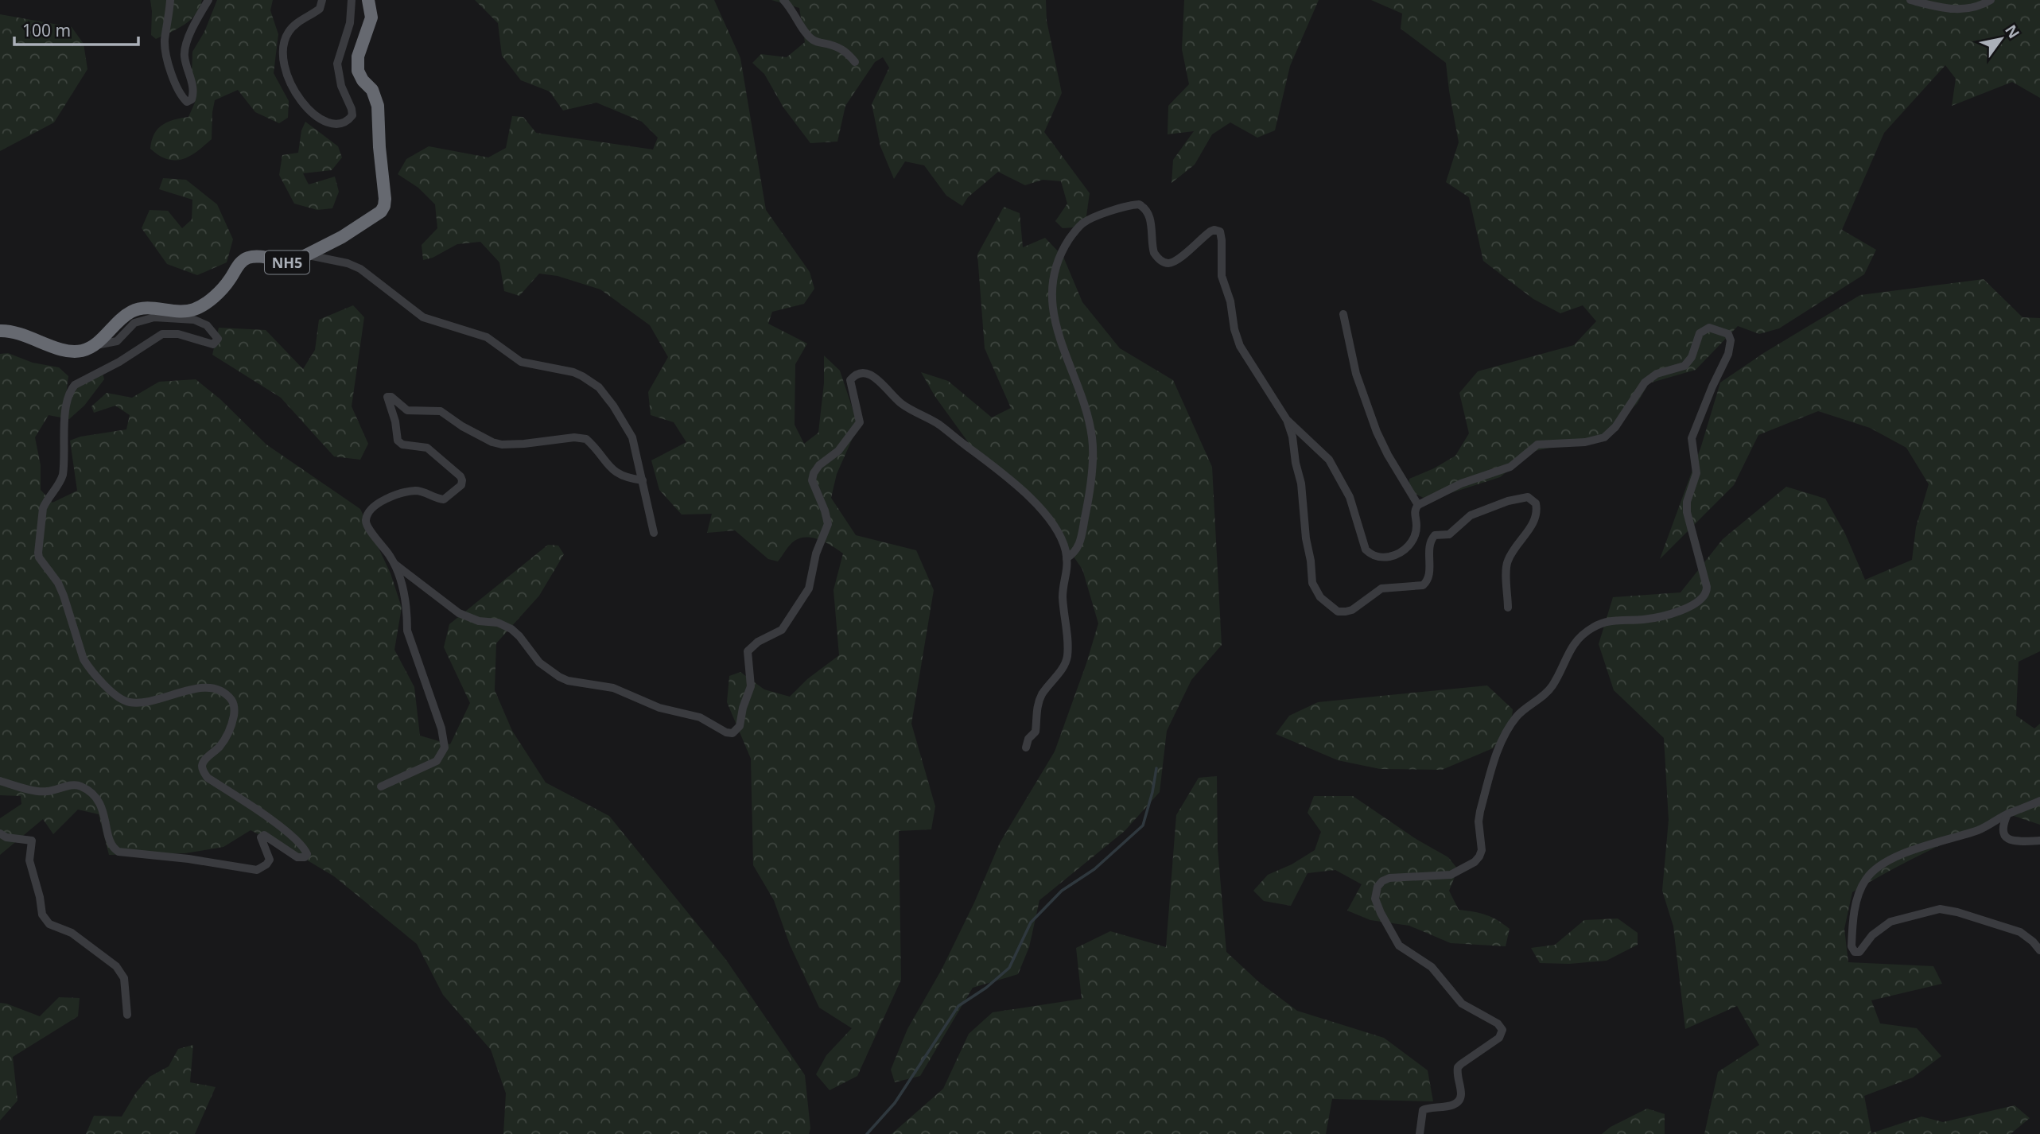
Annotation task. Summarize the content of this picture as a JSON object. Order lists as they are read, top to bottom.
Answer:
{
  "streets": {
    "highway": ["NH5"]
  },
  "scale_bar": "100 m",
  "north": "top right"
}
